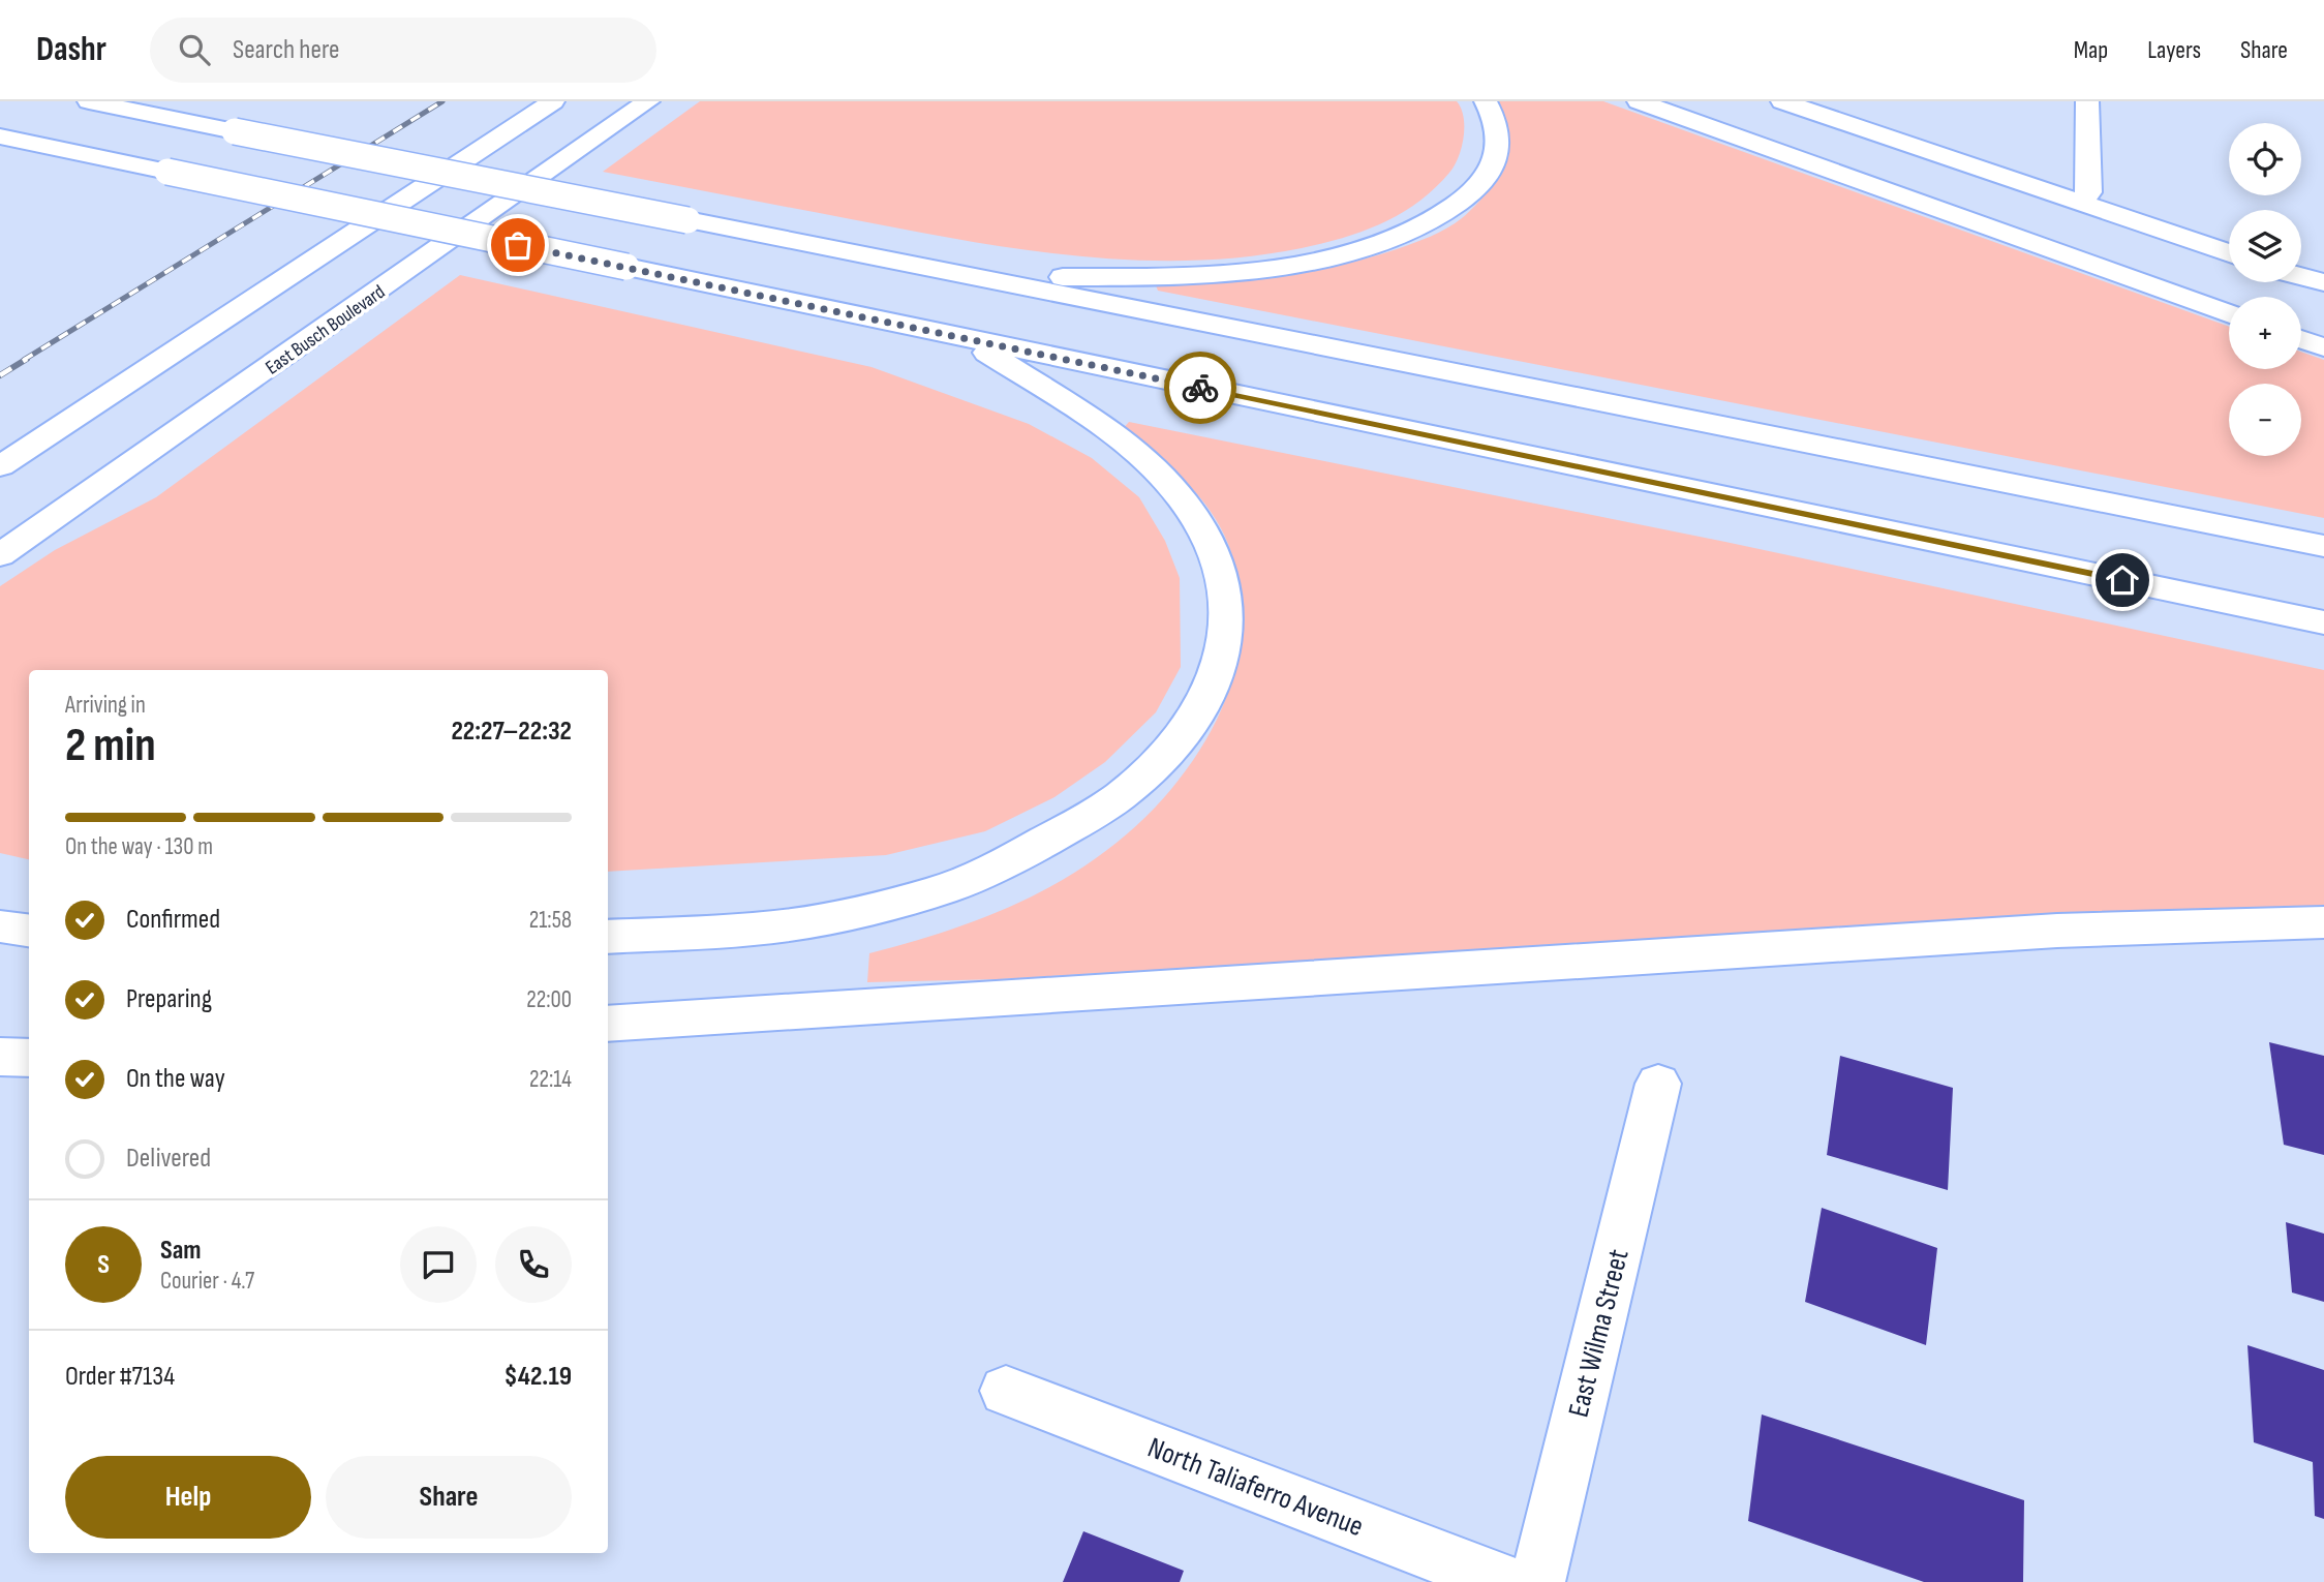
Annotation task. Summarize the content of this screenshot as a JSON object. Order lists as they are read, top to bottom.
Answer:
{
  "streets": {
    "main road": ["East Busch Boulevard", "East Wilma Street", "North Taliaferro Avenue"]
  },
  "page": {
    "header": "Dashr",
    "search": "Search here",
    "nav": ["Map", "Layers", "Share"],
    "map_buttons": ["+", "−"],
    "heading": ["2 min", "Arriving in", "22:27–22:32"],
    "panel": [
      "Sam",
      "Courier · 4.7",
      "Order #7134",
      "$42.19"
    ],
    "bar": "On the way · 130 m",
    "list": [
      ["Confirmed", "21:58"],
      ["Preparing", "22:00"],
      ["On the way", "22:14"],
      "Delivered"
    ],
    "round": "S",
    "buttons": ["Help", "Share"]
  }
}
